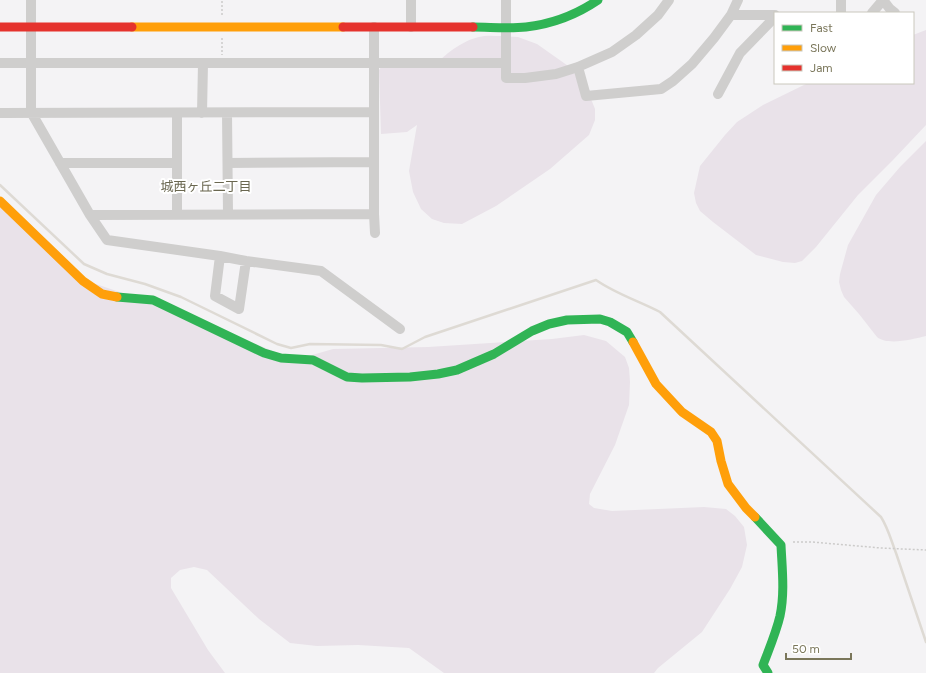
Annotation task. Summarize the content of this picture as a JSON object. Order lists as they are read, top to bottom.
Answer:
{
  "districts": ["城西ヶ丘二丁目"],
  "legend": ["Fast", "Slow", "Jam"],
  "scale_bar": "50 m"
}
